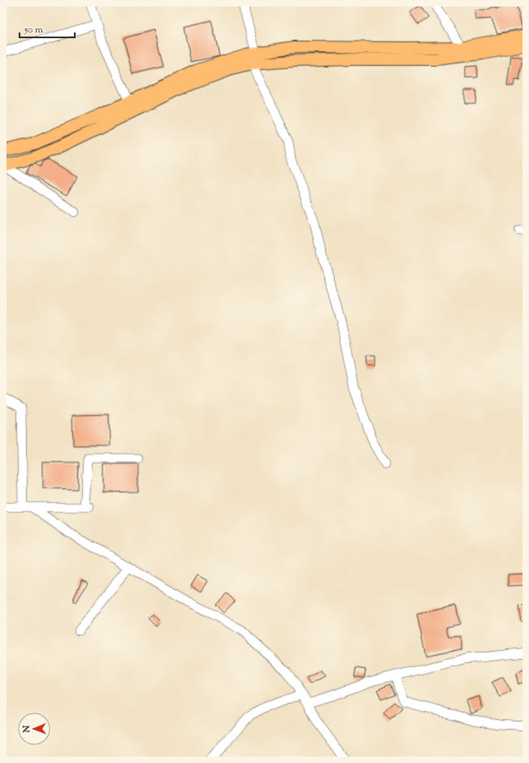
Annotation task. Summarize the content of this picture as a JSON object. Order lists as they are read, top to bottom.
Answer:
{
  "scale_bar": "50 m",
  "north": "left"
}
